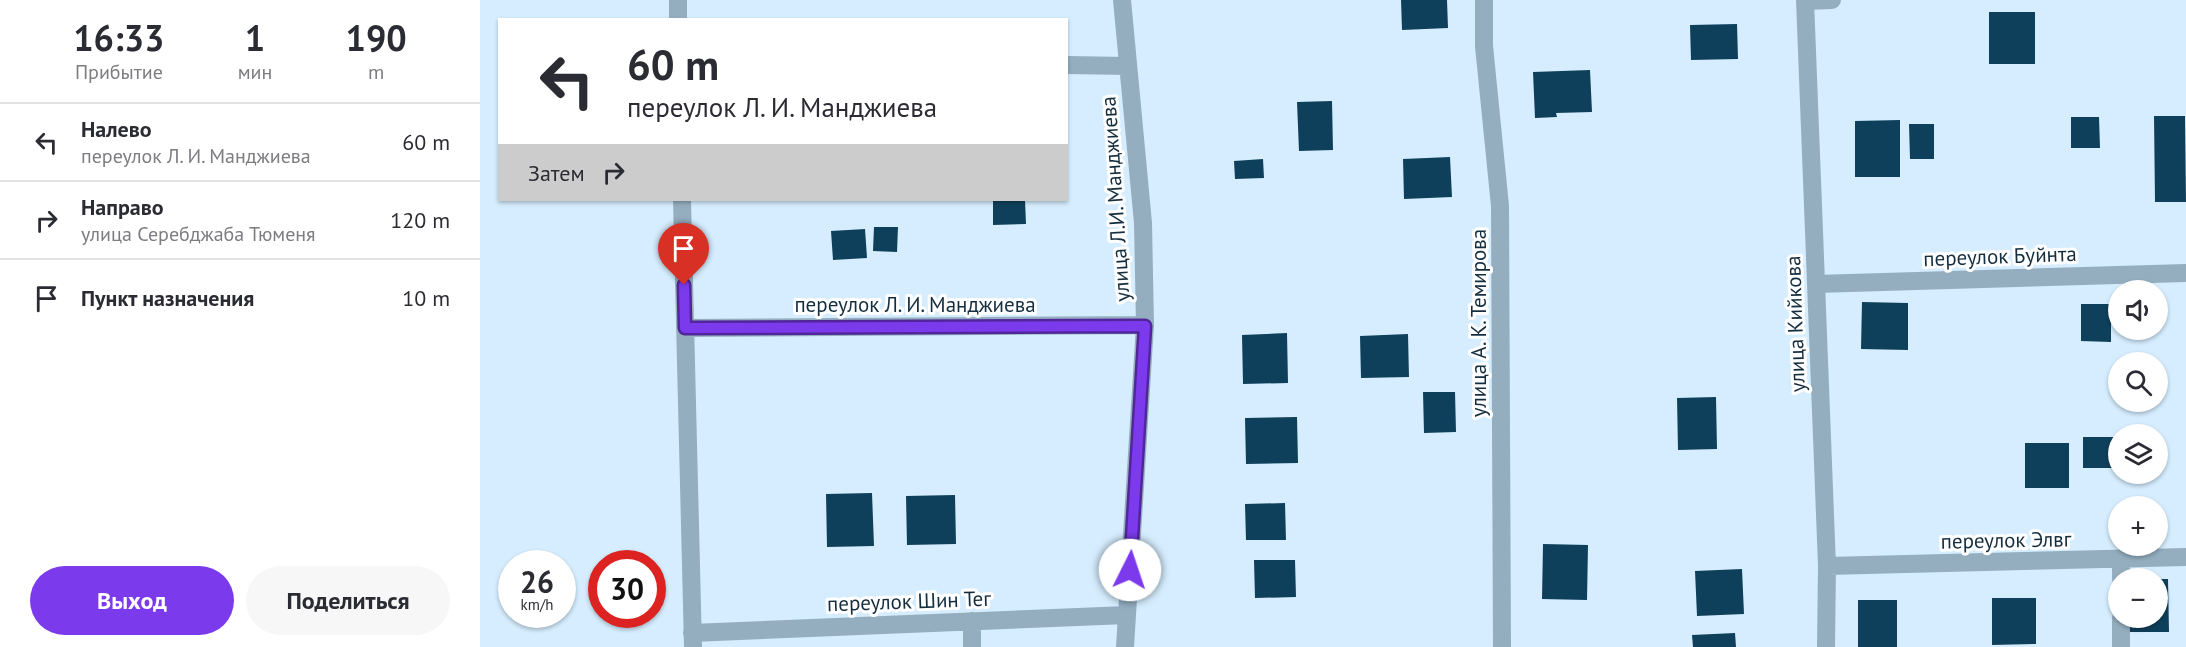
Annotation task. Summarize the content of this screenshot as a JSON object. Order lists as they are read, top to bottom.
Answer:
{
  "streets": {
    "street": [
      "улица Л.И. Манджиева",
      "переулок Буйнта",
      "переулок Л. И. Манджиева",
      "улица А. К. Темирова",
      "улица Кийкова",
      "переулок Элвг",
      "переулок Шин Тег"
    ]
  },
  "crossings": [
    ["улица Л.И. Манджиева", "переулок Л. И. Манджиева"],
    ["улица Л.И. Манджиева", "переулок Шин Тег"],
    ["переулок Буйнта", "улица Кийкова"],
    ["улица Кийкова", "переулок Элвг"]
  ],
  "page": {
    "eta": [
      "16:33",
      "Прибытие",
      "1",
      "мин",
      "190",
      "m"
    ],
    "turn": ["60 m", "переулок Л. И. Манджиева"],
    "list": [
      {
        "name": "Налево",
        "note": "переулок Л. И. Манджиева",
        "value": "60 m"
      },
      {
        "name": "Направо",
        "note": "улица Серебджаба Тюменя",
        "value": "120 m"
      },
      {
        "name": "Пункт назначения",
        "value": "10 m"
      }
    ],
    "then": "Затем",
    "map_buttons": ["+", "−"],
    "speed": "26 km/h",
    "limit": "30",
    "buttons": ["Выход", "Поделиться"]
  }
}
